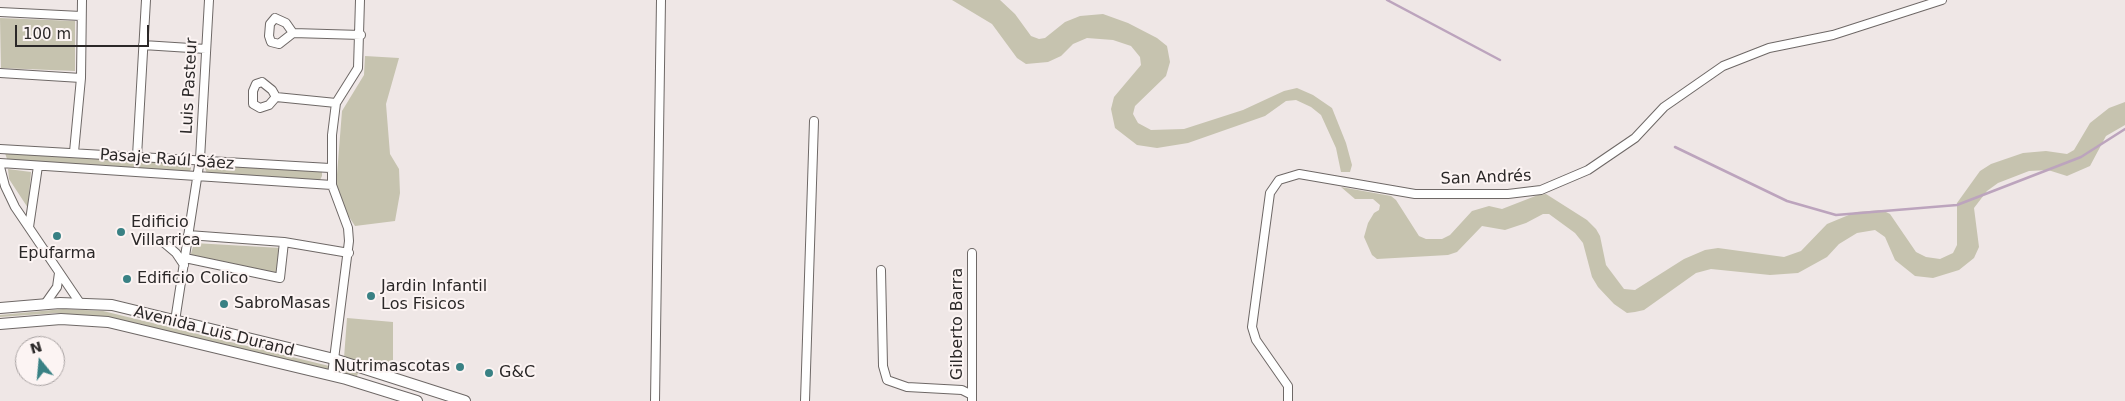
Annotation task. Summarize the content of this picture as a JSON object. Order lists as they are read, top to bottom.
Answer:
{
  "streets": {
    "street": [
      "Luis Pasteur",
      "Pasaje Raúl Sáez",
      "San Andrés",
      "Gilberto Barra",
      "Avenida Luis Durand"
    ]
  },
  "crossings": [
    ["Luis Pasteur", "Pasaje Raúl Sáez"],
    ["Luis Pasteur", "Avenida Luis Durand"]
  ],
  "places": [
    "Edificio Villarrica",
    "Epufarma",
    "Edificio Colico",
    "Jardin Infantil Los Fisicos",
    "SabroMasas",
    "Nutrimascotas",
    "G&C"
  ],
  "scale_bar": "100 m",
  "north": "top"
}
